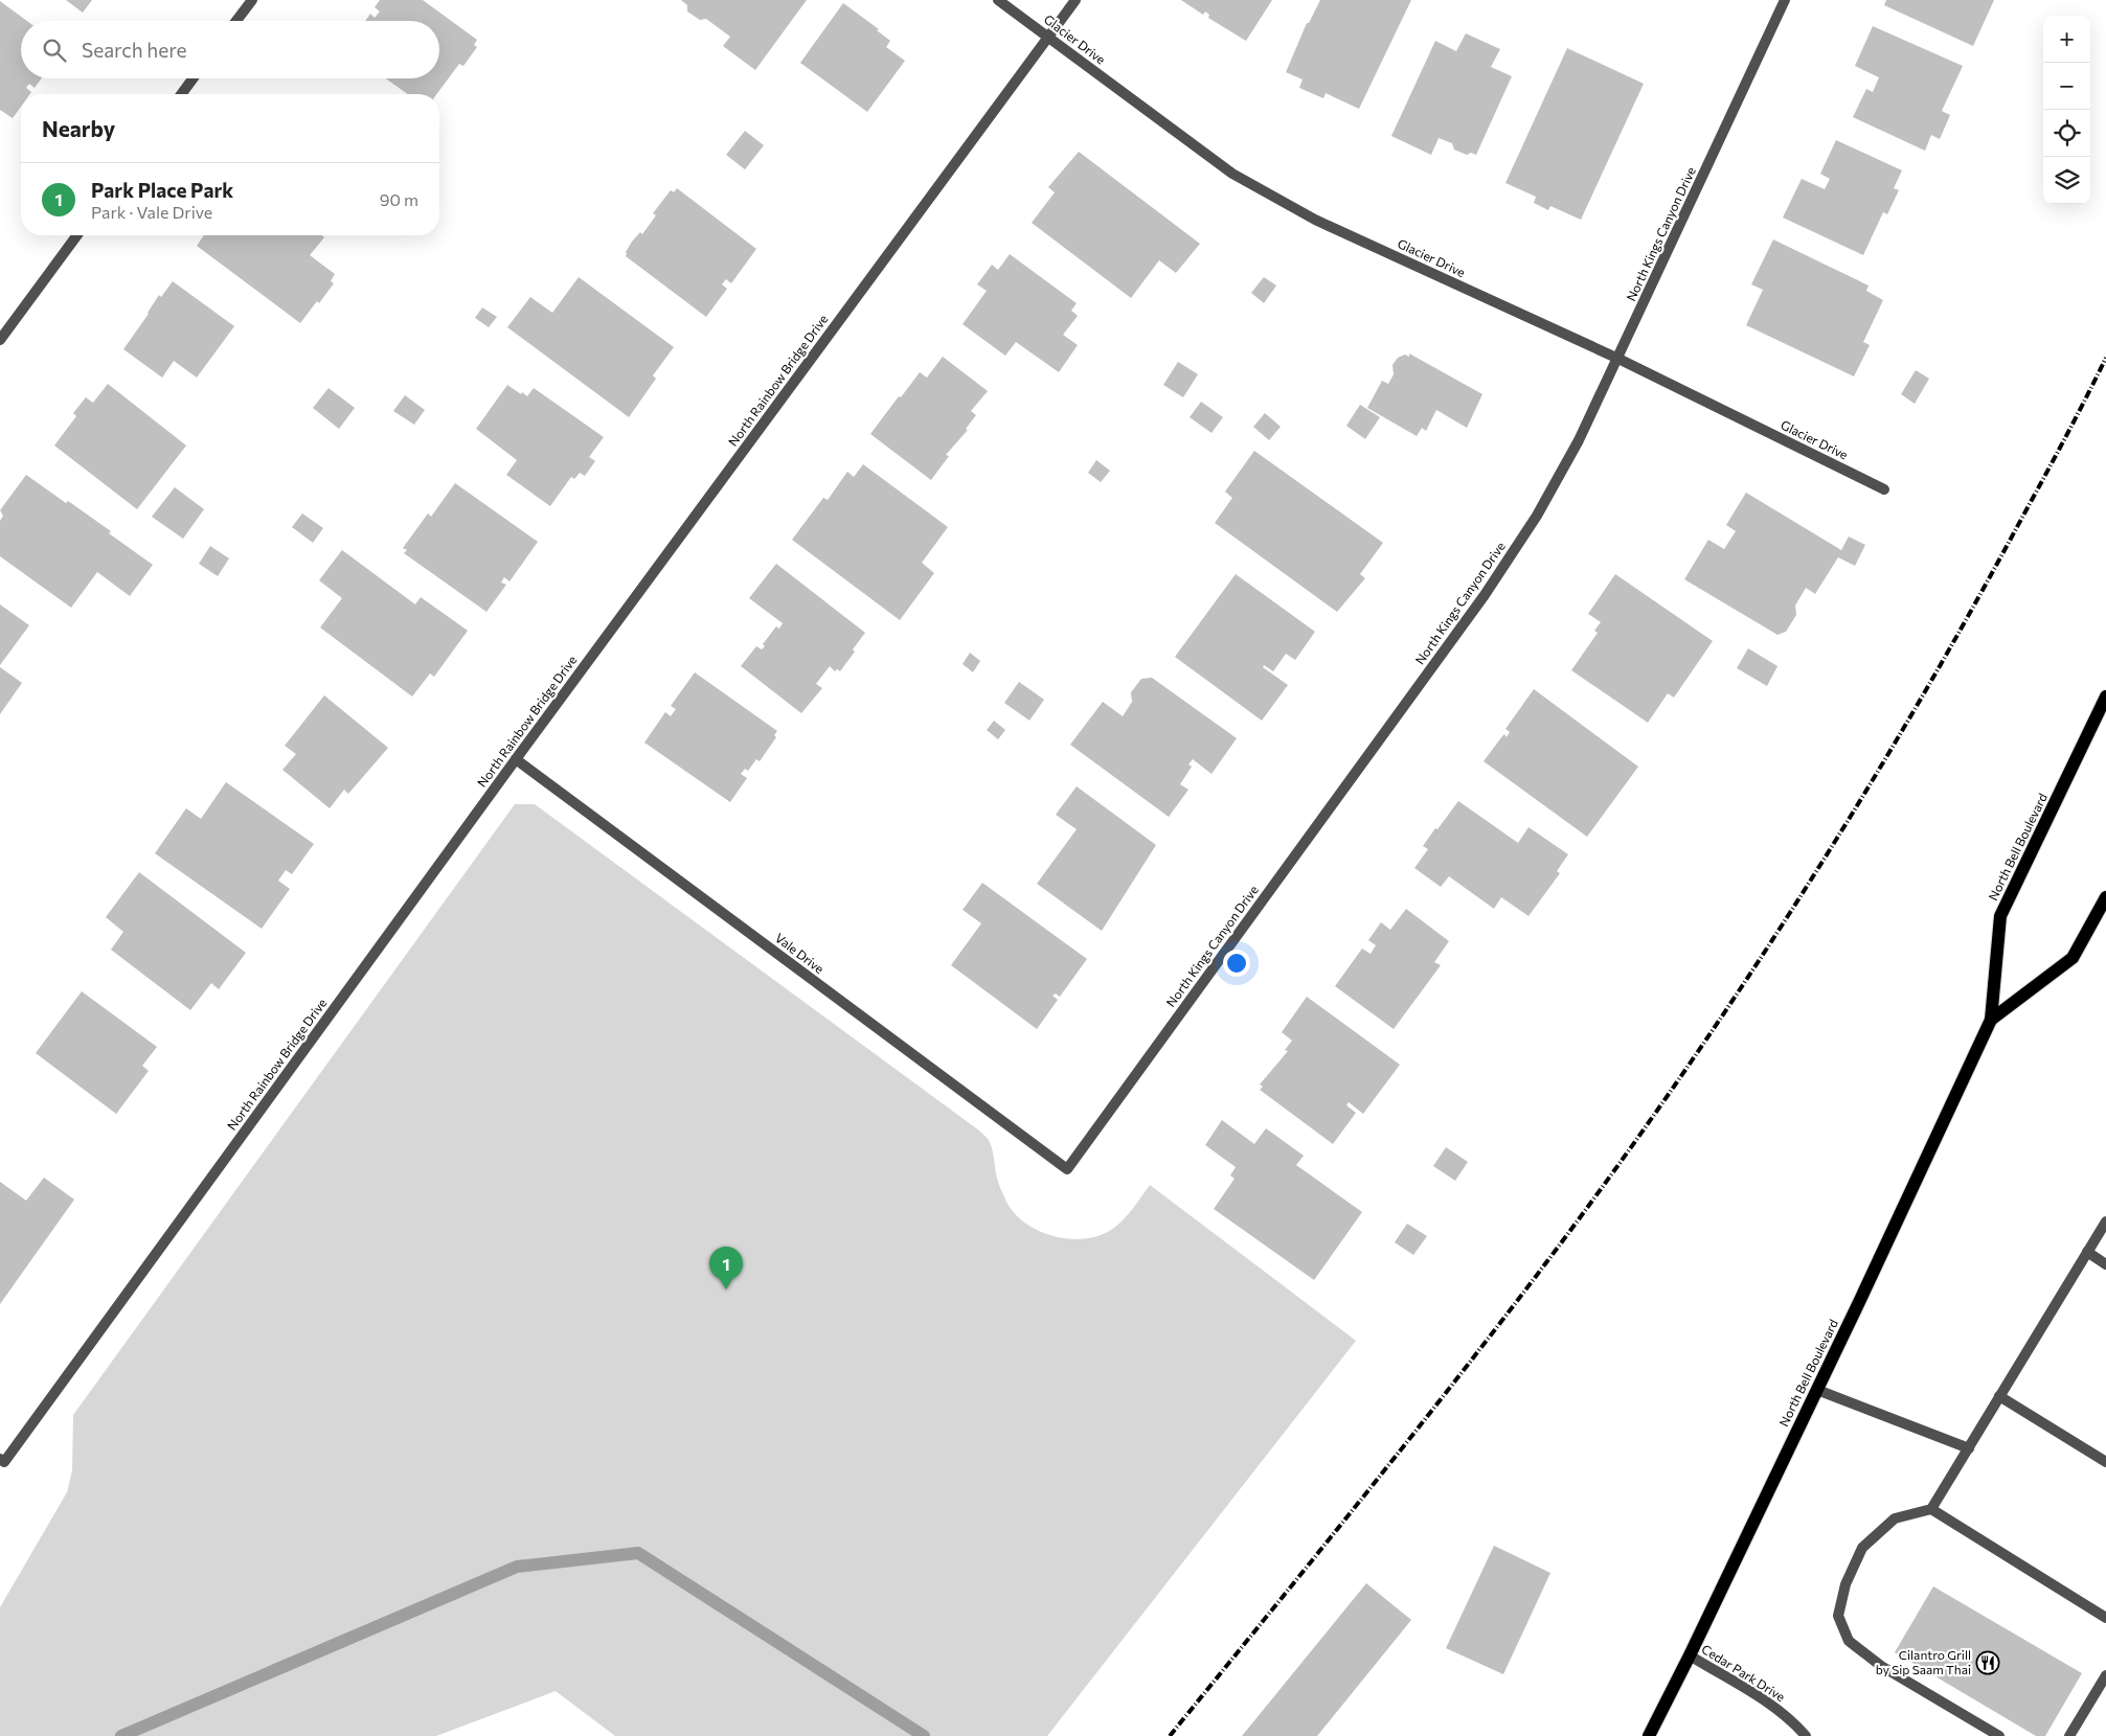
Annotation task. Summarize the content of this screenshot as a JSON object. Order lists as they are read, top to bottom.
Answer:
{
  "streets": {
    "main road": ["North Bell Boulevard"],
    "street": [
      "Glacier Drive",
      "North Kings Canyon Drive",
      "North Rainbow Bridge Drive",
      "Vale Drive",
      "Cedar Park Drive"
    ]
  },
  "crossings": [
    ["Glacier Drive", "North Kings Canyon Drive"],
    ["Glacier Drive", "North Rainbow Bridge Drive"],
    ["North Kings Canyon Drive", "Vale Drive"],
    ["North Rainbow Bridge Drive", "Vale Drive"],
    ["North Bell Boulevard", "Cedar Park Drive"]
  ],
  "places": {
    "restaurant": ["Cilantro Grill by Sip Saam Thai"]
  },
  "page": {
    "map_buttons": ["+", "−"],
    "search": "Search here",
    "heading": "Nearby",
    "list": [
      {
        "mark": "1",
        "name": "Park Place Park",
        "note": "Park · Vale Drive",
        "value": "90 m"
      }
    ],
    "pins": "1"
  }
}
